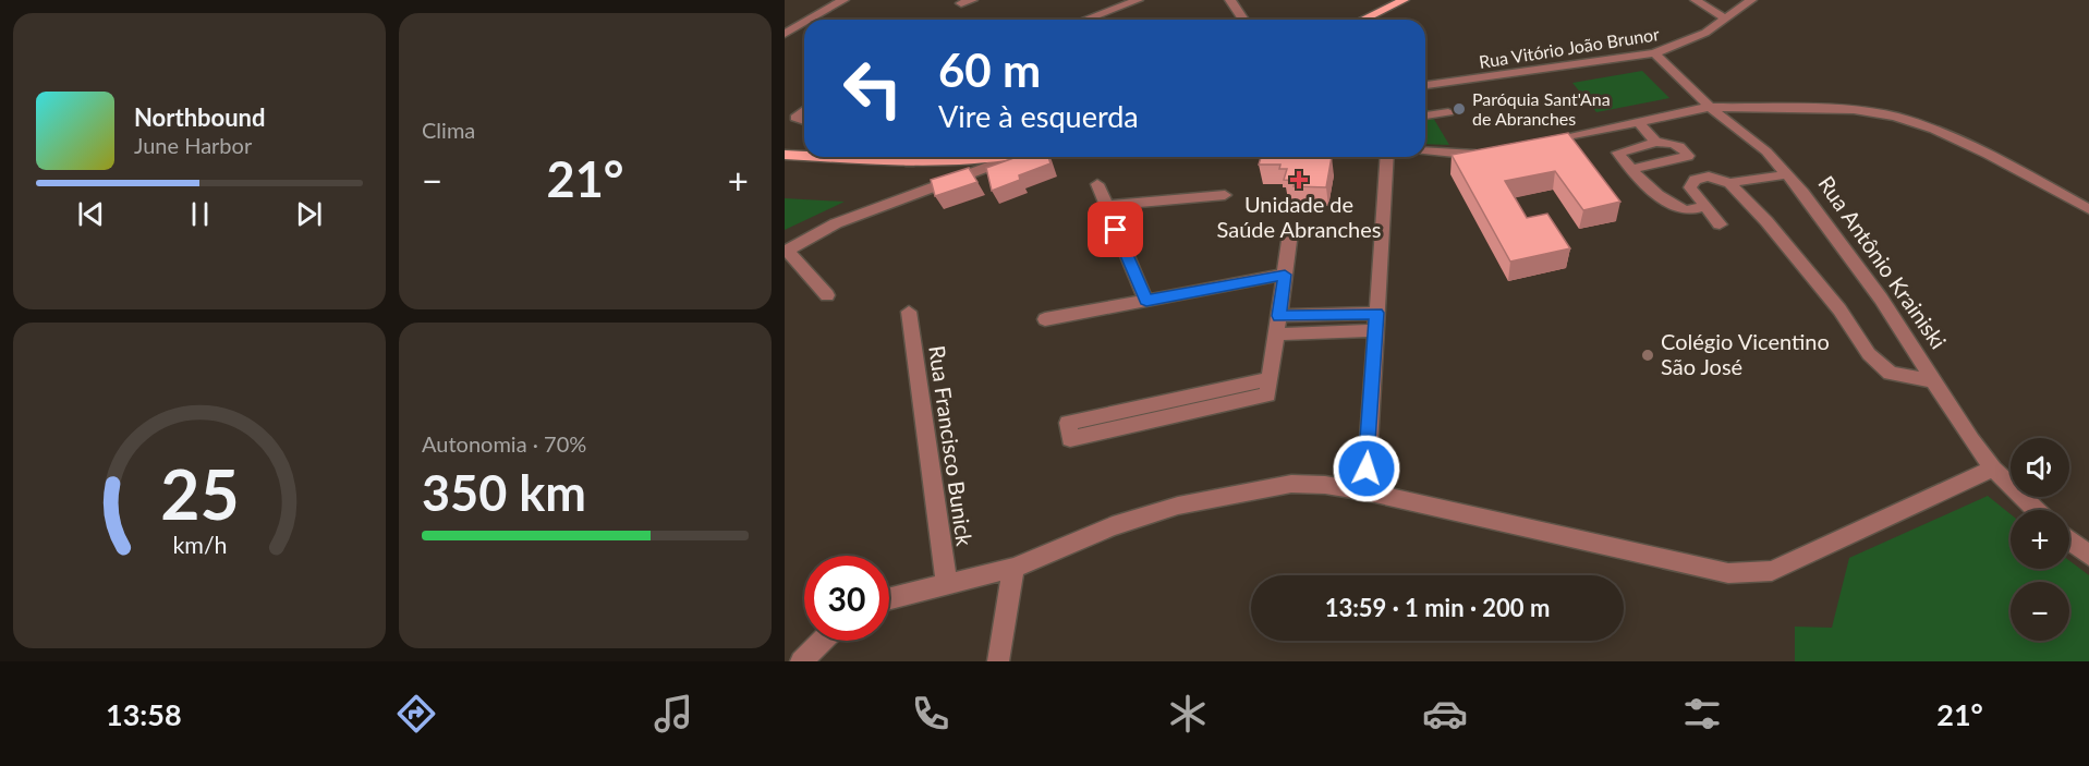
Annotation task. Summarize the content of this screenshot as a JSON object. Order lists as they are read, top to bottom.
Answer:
{
  "streets": {
    "street": ["Rua Vitório João Brunor", "Rua Antônio Krainiski", "Rua Francisco Bunick"]
  },
  "crossings": [
    ["Rua Vitório João Brunor", "Rua Antônio Krainiski"]
  ],
  "places": {
    "other": ["Paróquia Sant'Ana de Abranches", "Colégio Vicentino São José"],
    "health": ["Unidade de Saúde Abranches"]
  },
  "page": {
    "tile": [
      "Clima",
      ["Autonomia · 70%", "350 km"]
    ],
    "turn": ["60 m", "Vire à esquerda"],
    "song": ["Northbound", "June Harbor"],
    "heat": ["−", "21°", "+"],
    "map_buttons": ["+", "−"],
    "limit": "30",
    "trip": "13:59 · 1 min · 200 m",
    "tabs": ["13:58", "21°"],
    "gauge": ["25", "km/h"]
  }
}
